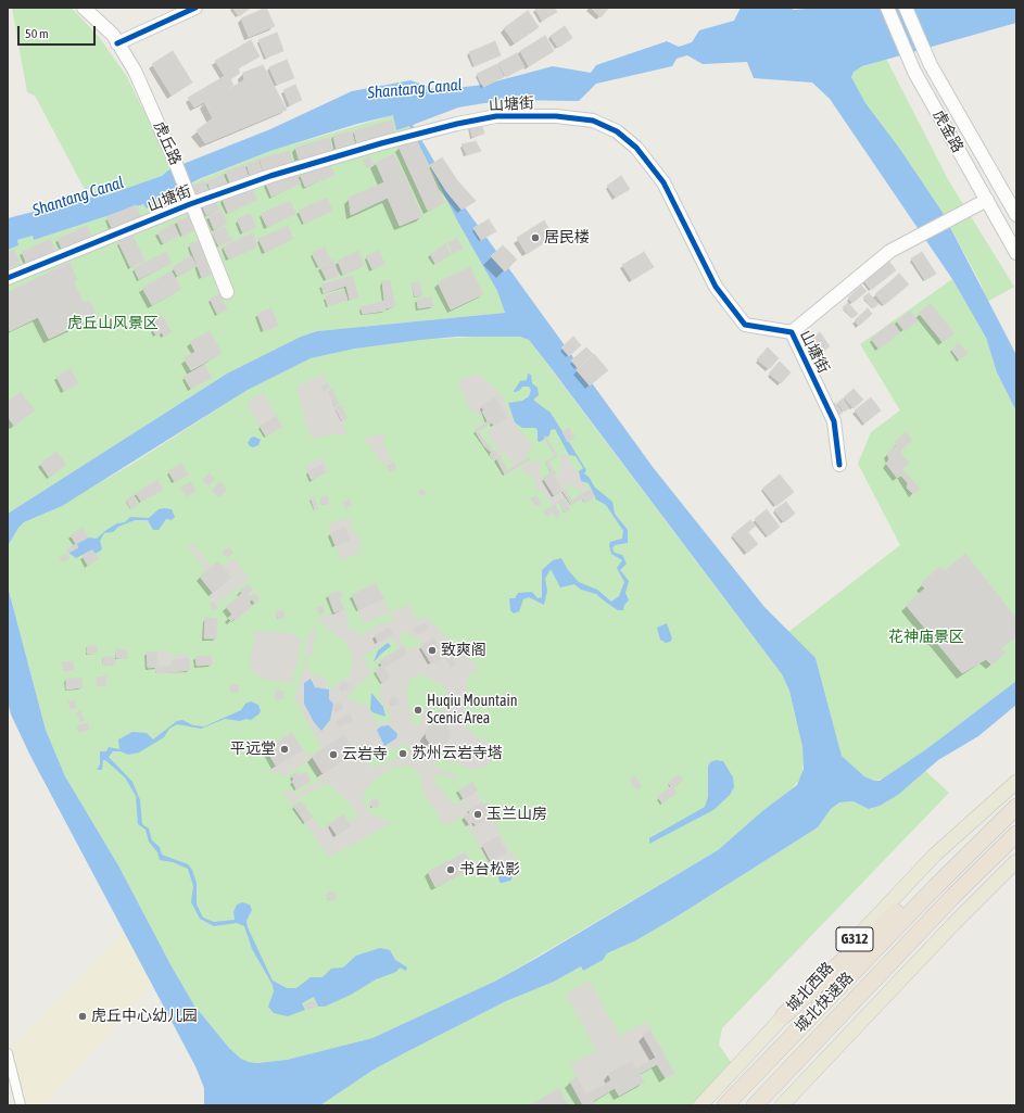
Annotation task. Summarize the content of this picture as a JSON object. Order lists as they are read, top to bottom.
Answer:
{
  "streets": {
    "highway": ["城北快速路"],
    "main road": ["G312", "城北西路"],
    "street": ["山塘街", "虎金路", "虎丘路"]
  },
  "crossings": [
    ["山塘街", "虎丘路"]
  ],
  "water": ["Shantang Canal"],
  "parks": ["虎丘山风景区", "花神庙景区"],
  "places": [
    "居民楼",
    "致爽阁",
    "Huqiu Mountain Scenic Area",
    "平远堂",
    "苏州云岩寺塔",
    "云岩寺",
    "玉兰山房",
    "书台松影",
    "虎丘中心幼儿园"
  ],
  "scale_bar": "50 m"
}
